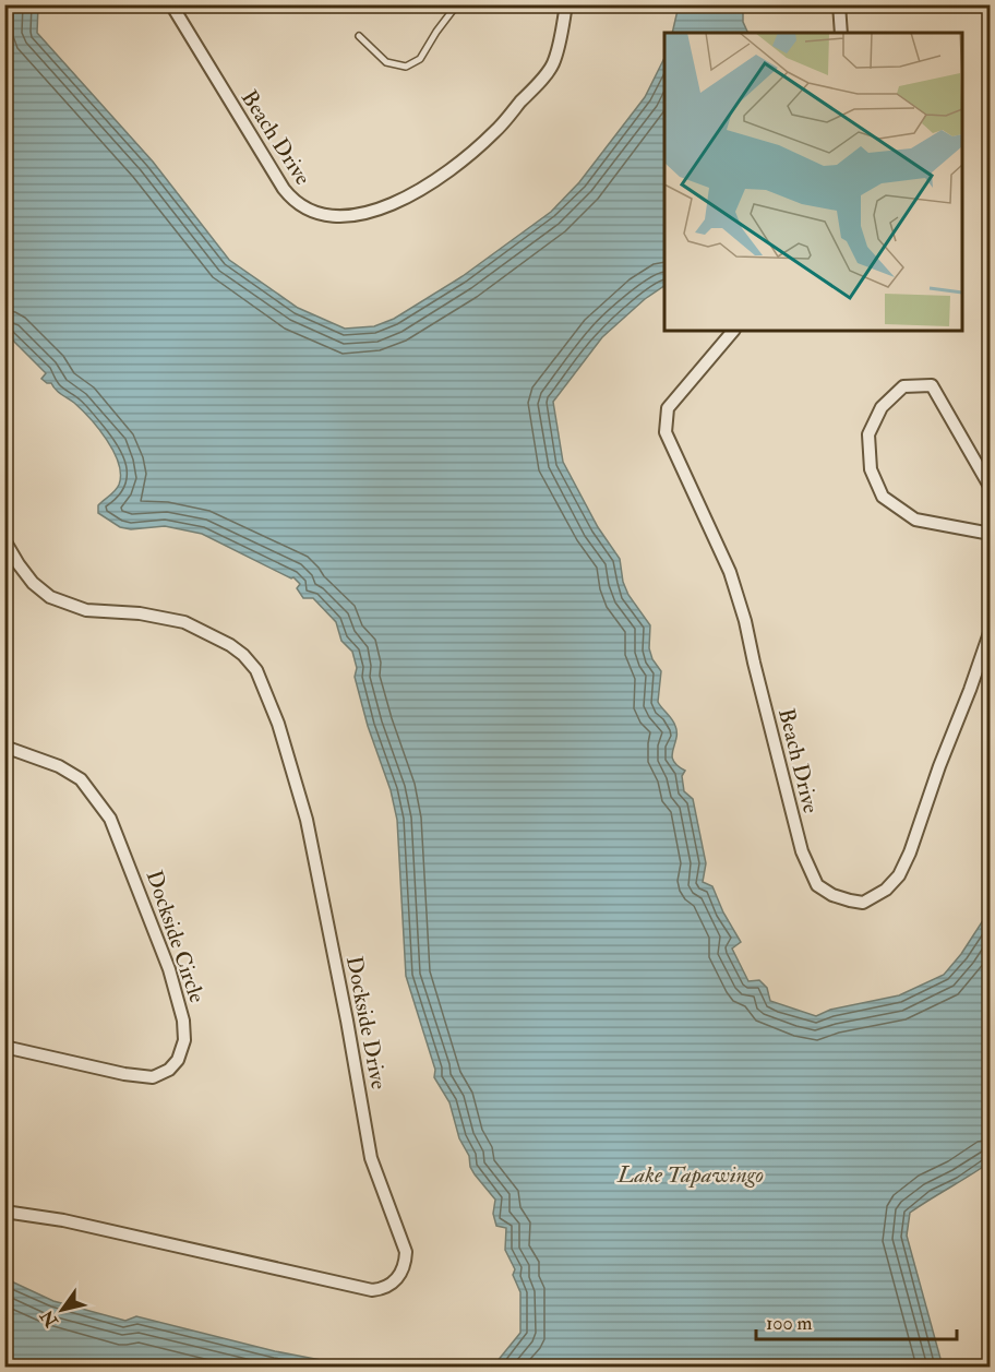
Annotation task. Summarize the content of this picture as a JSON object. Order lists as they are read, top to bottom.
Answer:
{
  "streets": {
    "street": ["Beach Drive", "Dockside Circle", "Dockside Drive"]
  },
  "water": ["Lake Tapawingo"],
  "scale_bar": "100 m",
  "north": "bottom left"
}
